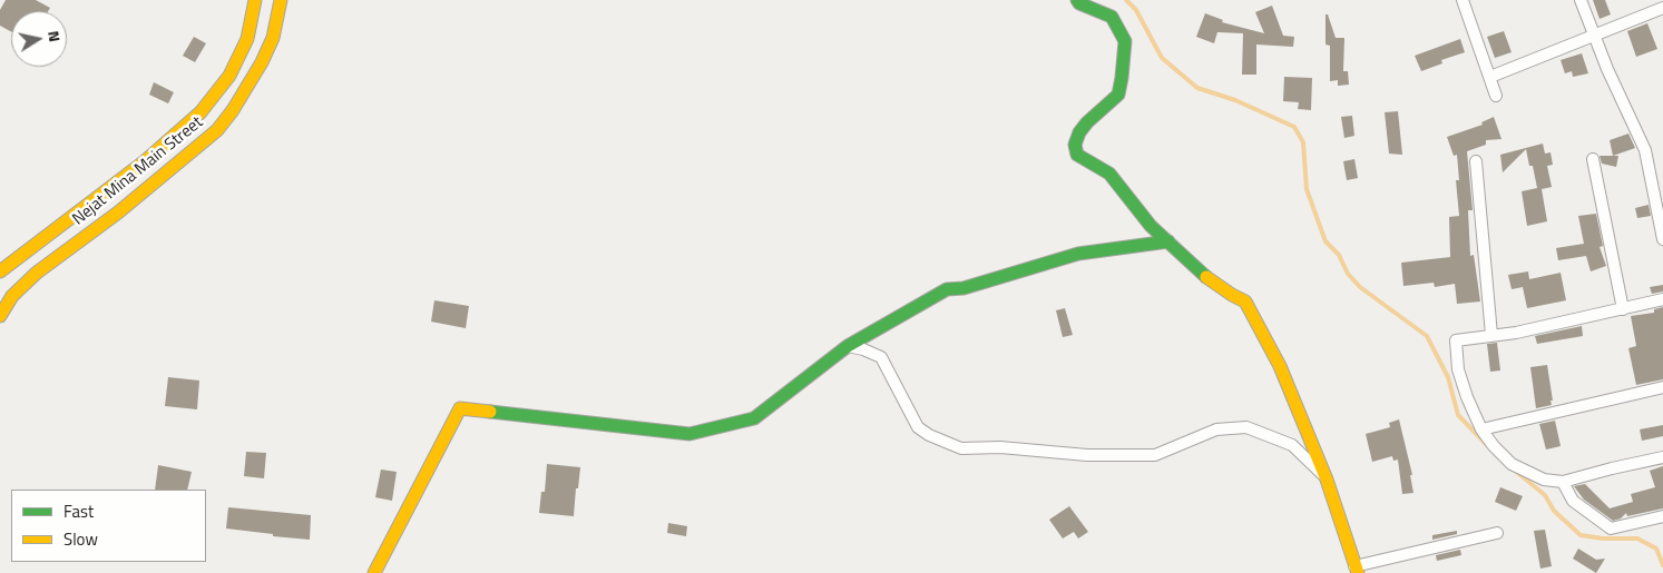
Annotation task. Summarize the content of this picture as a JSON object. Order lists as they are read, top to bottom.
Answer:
{
  "streets": {
    "street": ["Nejat Mina Main Street"]
  },
  "legend": ["Fast", "Slow"],
  "north": "right"
}
